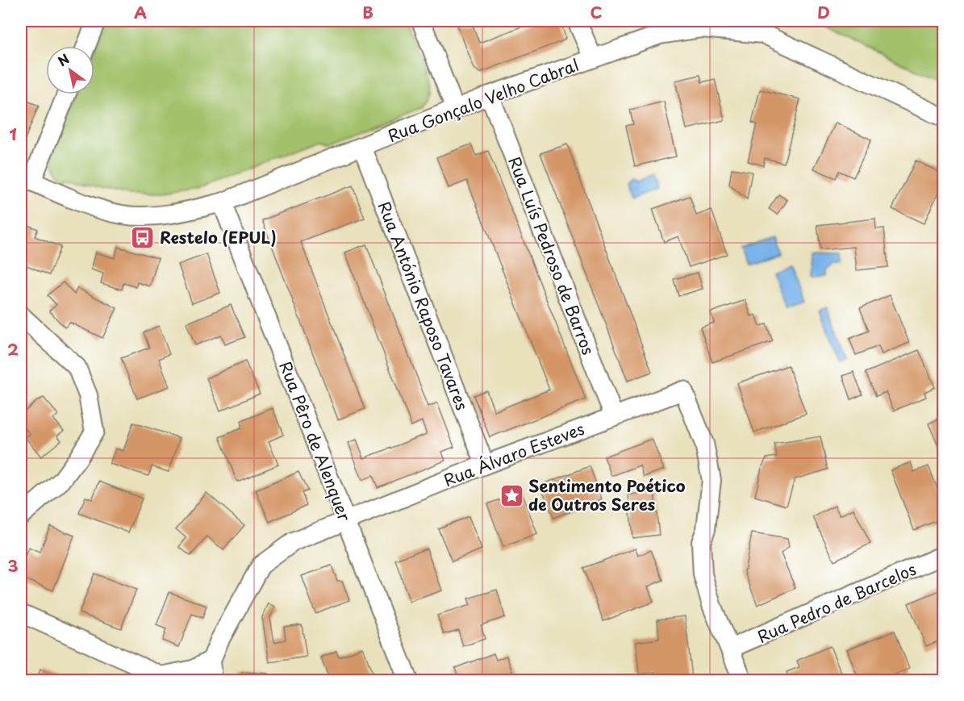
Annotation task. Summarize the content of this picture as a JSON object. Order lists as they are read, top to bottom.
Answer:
{
  "streets": {
    "street": [
      "Rua Gonçalo Velho Cabral",
      "Rua Luís Pedroso de Barros",
      "Rua António Raposo Tavares",
      "Rua Pêro de Alenquer",
      "Rua Álvaro Esteves",
      "Rua Pedro de Barcelos"
    ]
  },
  "crossings": [
    ["Rua Gonçalo Velho Cabral", "Rua Luís Pedroso de Barros"],
    ["Rua Gonçalo Velho Cabral", "Rua António Raposo Tavares"],
    ["Rua Gonçalo Velho Cabral", "Rua Pêro de Alenquer"],
    ["Rua Luís Pedroso de Barros", "Rua Álvaro Esteves"],
    ["Rua António Raposo Tavares", "Rua Álvaro Esteves"],
    ["Rua Pêro de Alenquer", "Rua Álvaro Esteves"],
    ["Rua Álvaro Esteves", "Rua Pedro de Barcelos"]
  ],
  "places": {
    "bus stop": ["Restelo (EPUL)"],
    "place": ["Sentimento Poético de Outros Seres"]
  },
  "north": "top left",
  "grid": {
    "columns": [
      "A",
      "B",
      "C",
      "D"
    ],
    "rows": ["1", "2", "3"]
  }
}
